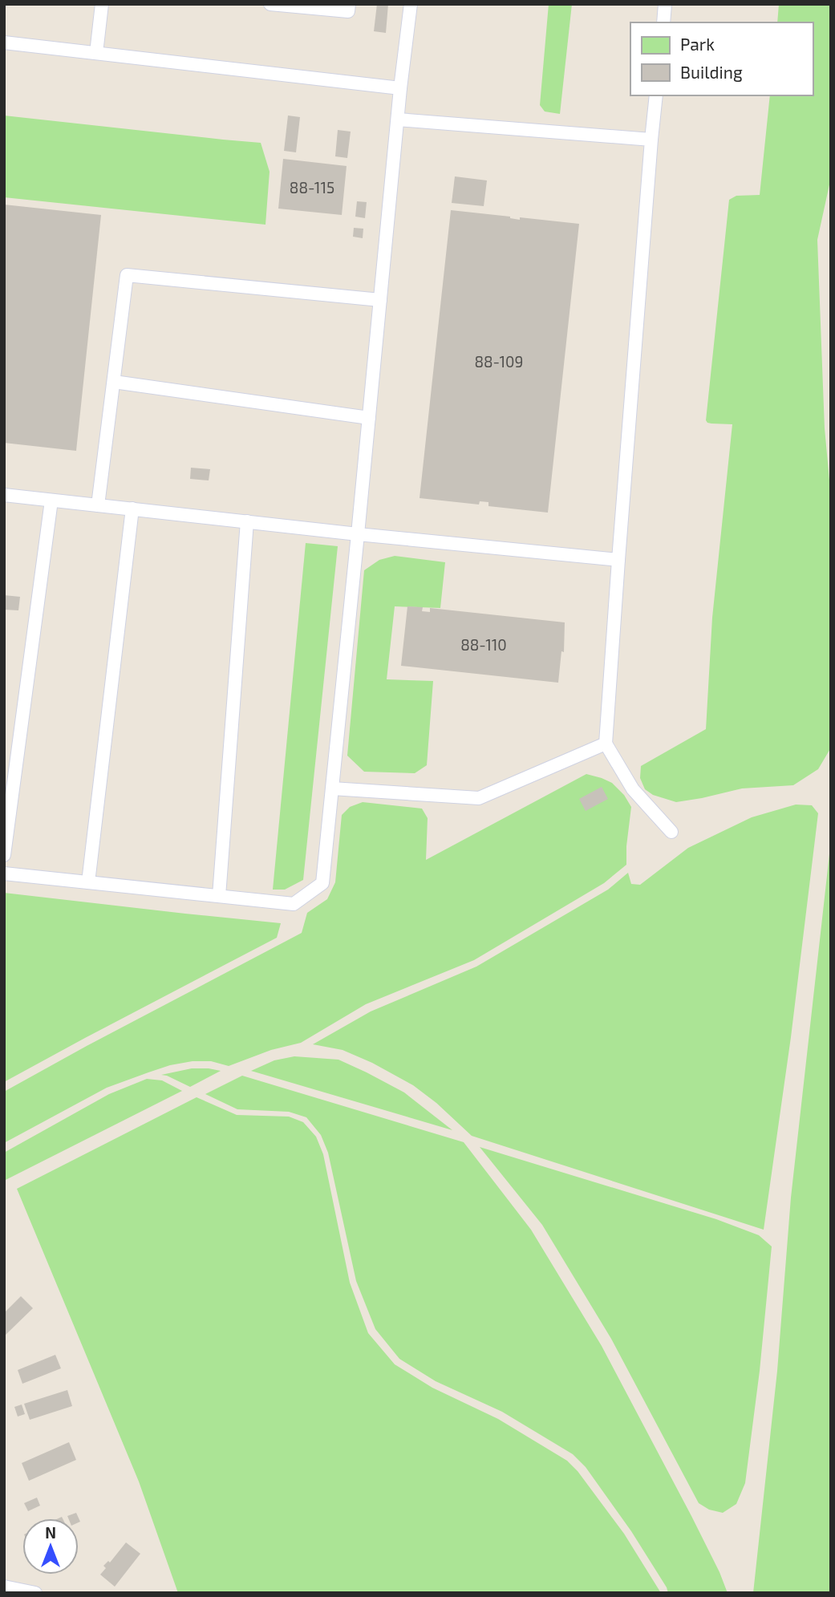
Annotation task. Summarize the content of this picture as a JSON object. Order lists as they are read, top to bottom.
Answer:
{
  "house_numbers": ["88-115", "88-109", "88-110"],
  "legend": ["Park", "Building"],
  "north": "top"
}
